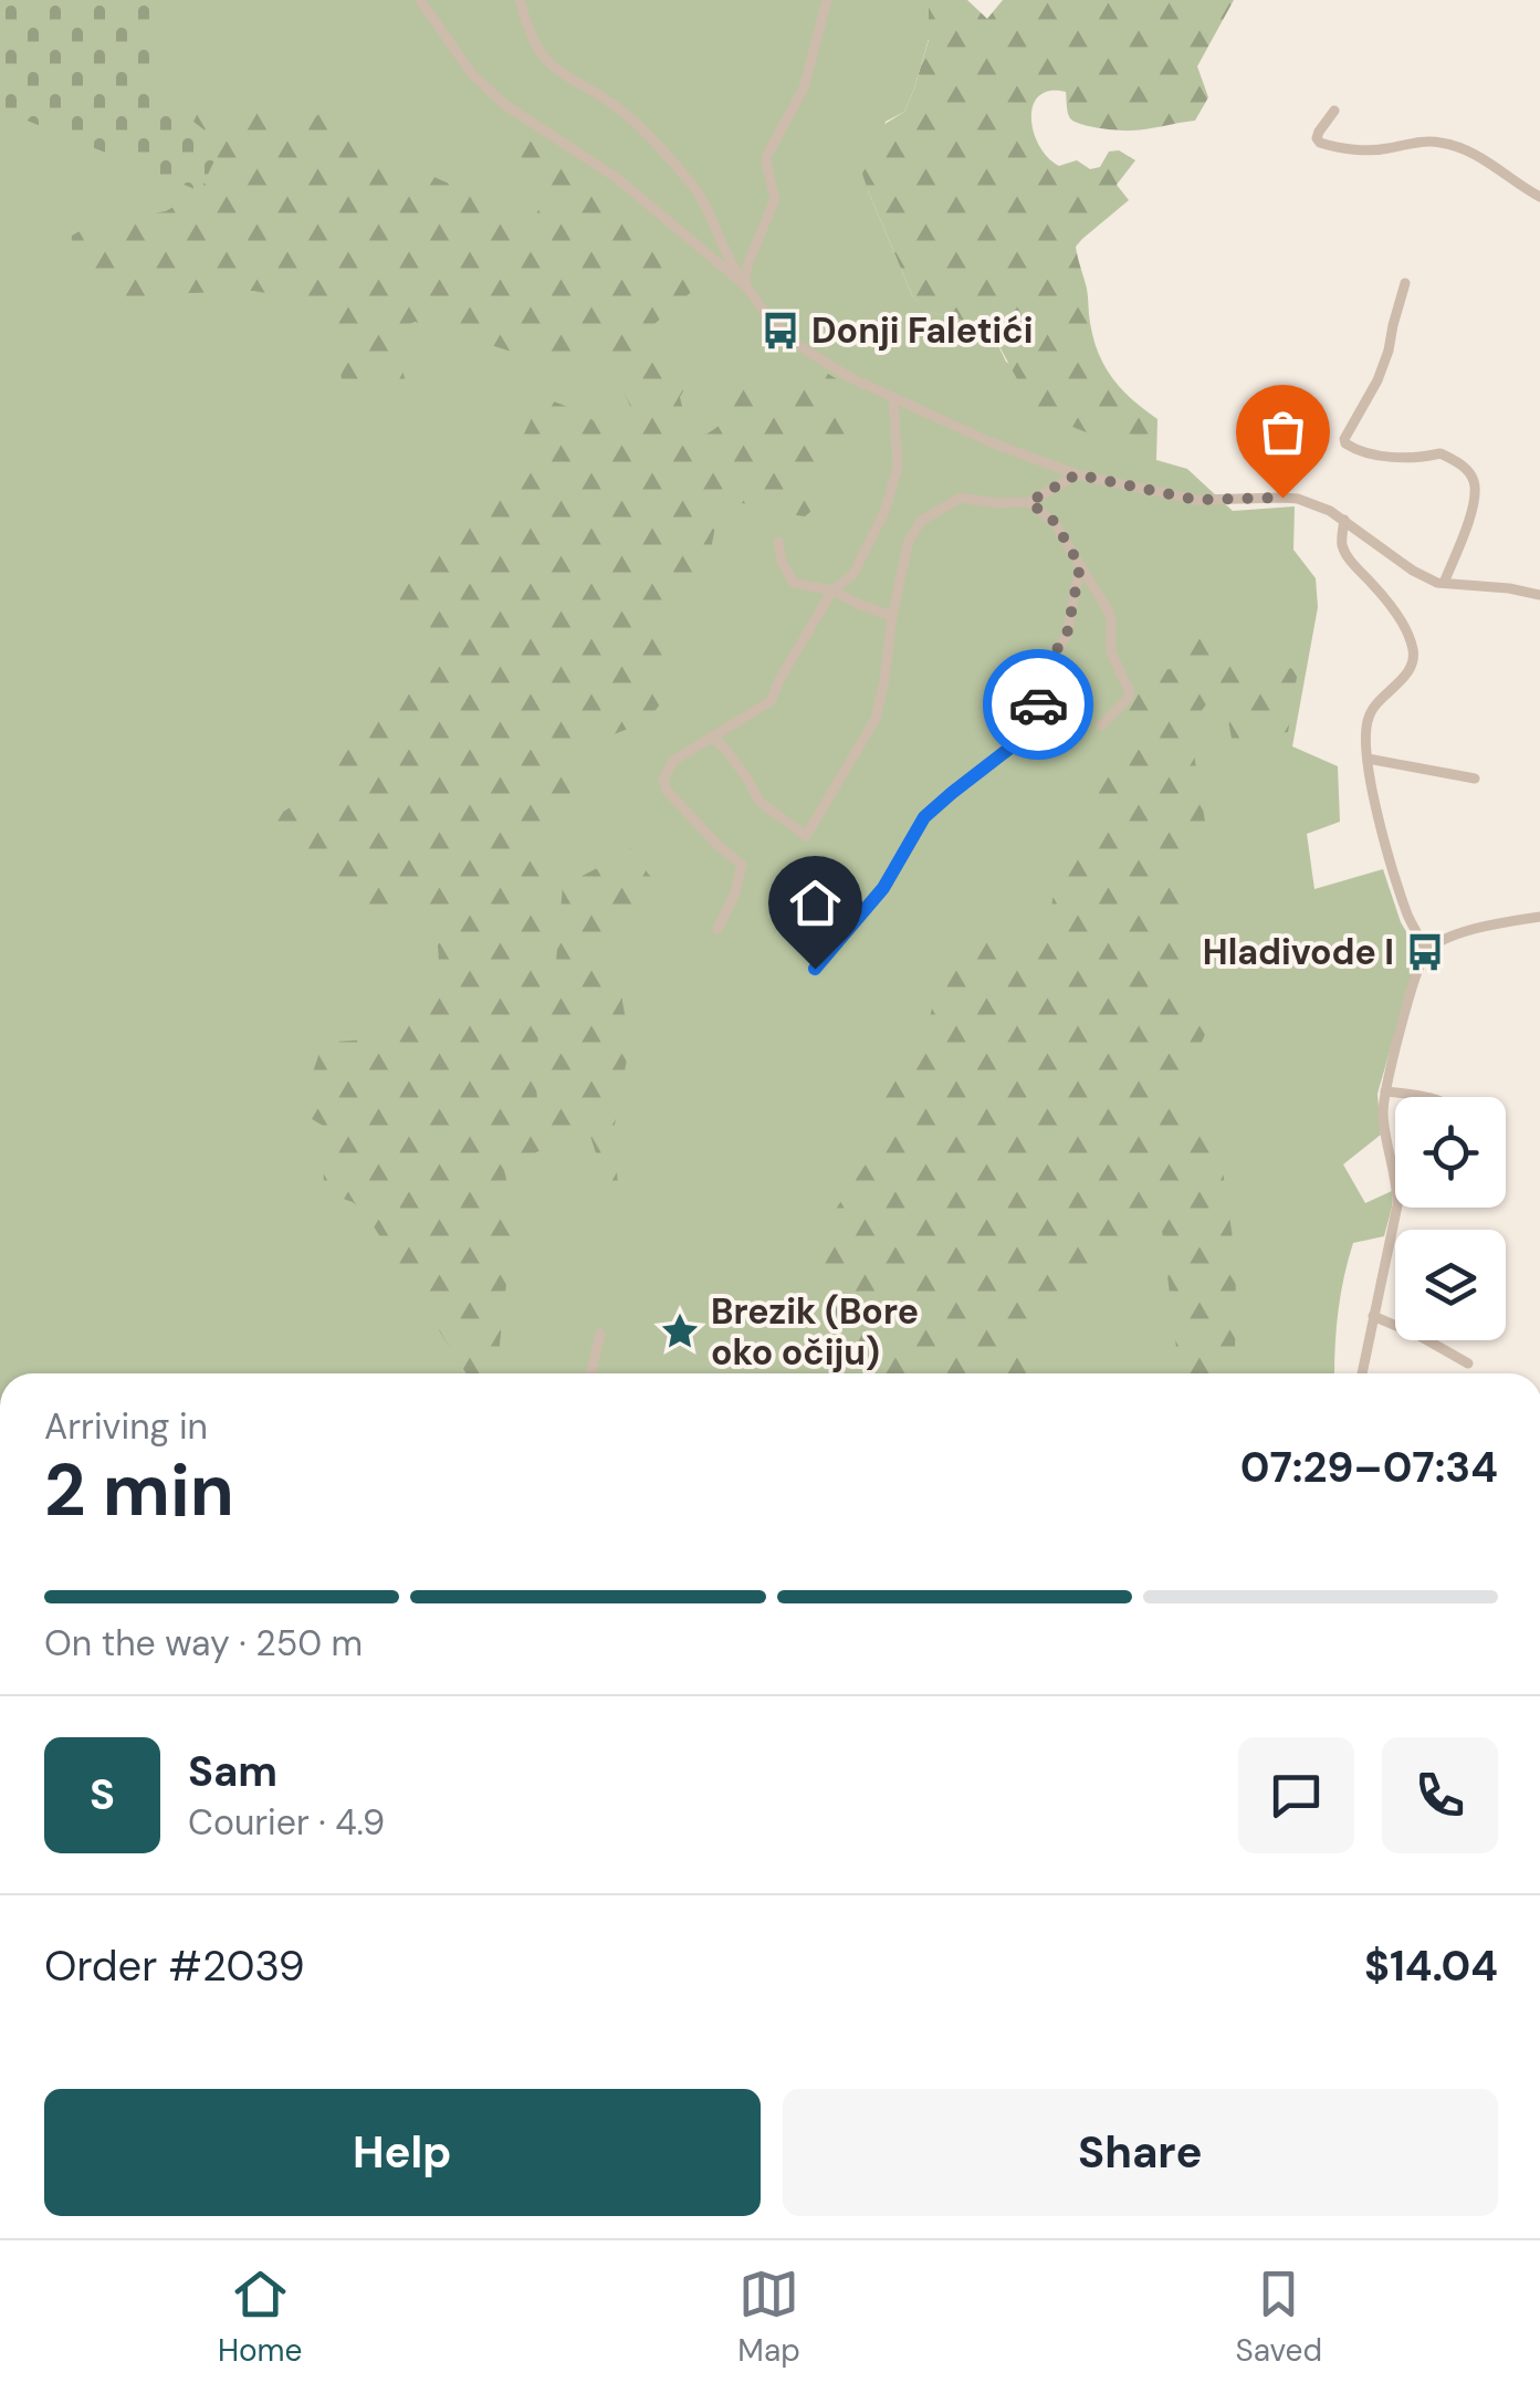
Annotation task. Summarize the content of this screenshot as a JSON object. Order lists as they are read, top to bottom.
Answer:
{
  "places": {
    "bus stop": ["Donji Faletići", "Hladivode I"],
    "place": ["Brezik (Bore oko očiju)"]
  },
  "page": {
    "heading": ["2 min", "Arriving in", "07:29–07:34"],
    "panel": [
      "Sam",
      "Courier · 4.9",
      "Order #2039",
      "$14.04"
    ],
    "bar": "On the way · 250 m",
    "round": "S",
    "buttons": ["Help", "Share"],
    "tabs": ["Home", "Map", "Saved"]
  }
}
